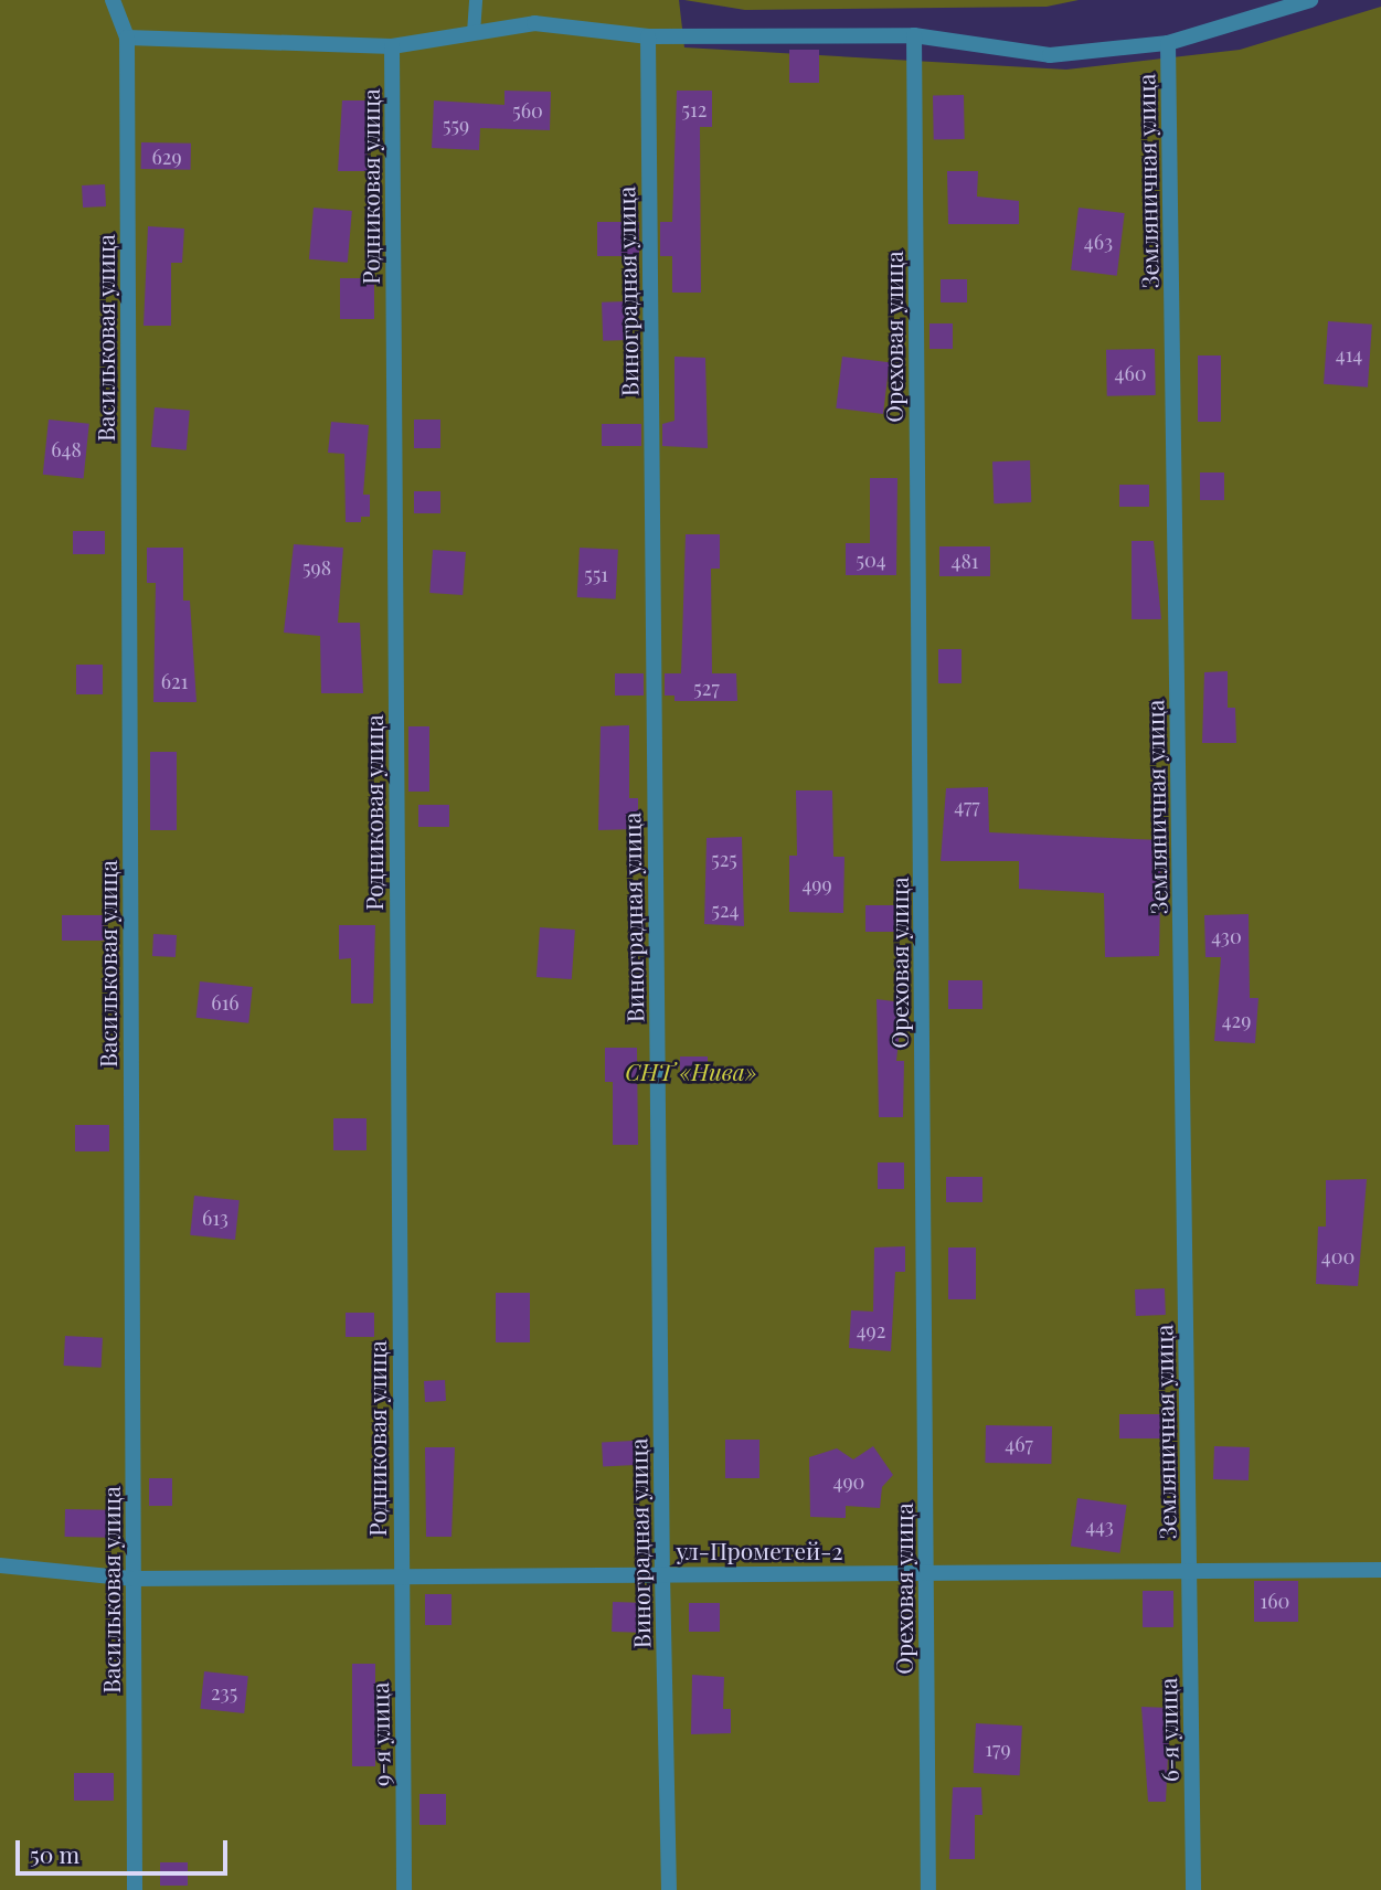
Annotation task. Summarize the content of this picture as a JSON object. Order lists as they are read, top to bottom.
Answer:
{
  "streets": {
    "street": [
      "Земляничная улица",
      "Родниковая улица",
      "Виноградная улица",
      "Ореховая улица",
      "Васильковая улица",
      "ул-Прометей-2",
      "6-я улица",
      "9-я улица"
    ]
  },
  "crossings": [
    ["Земляничная улица", "ул-Прометей-2"],
    ["Земляничная улица", "6-я улица"],
    ["Родниковая улица", "ул-Прометей-2"],
    ["Родниковая улица", "9-я улица"],
    ["Виноградная улица", "ул-Прометей-2"],
    ["Ореховая улица", "ул-Прометей-2"],
    ["Васильковая улица", "ул-Прометей-2"],
    ["ул-Прометей-2", "6-я улица"],
    ["ул-Прометей-2", "9-я улица"]
  ],
  "parks": ["СНТ «Нива»"],
  "house_numbers": [
    "512",
    "560",
    "559",
    "629",
    "463",
    "414",
    "460",
    "648",
    "504",
    "481",
    "598",
    "551",
    "621",
    "527",
    "477",
    "525",
    "499",
    "524",
    "430",
    "616",
    "429",
    "613",
    "400",
    "492",
    "467",
    "490",
    "443",
    "160",
    "235",
    "179"
  ],
  "scale_bar": "50 m"
}
